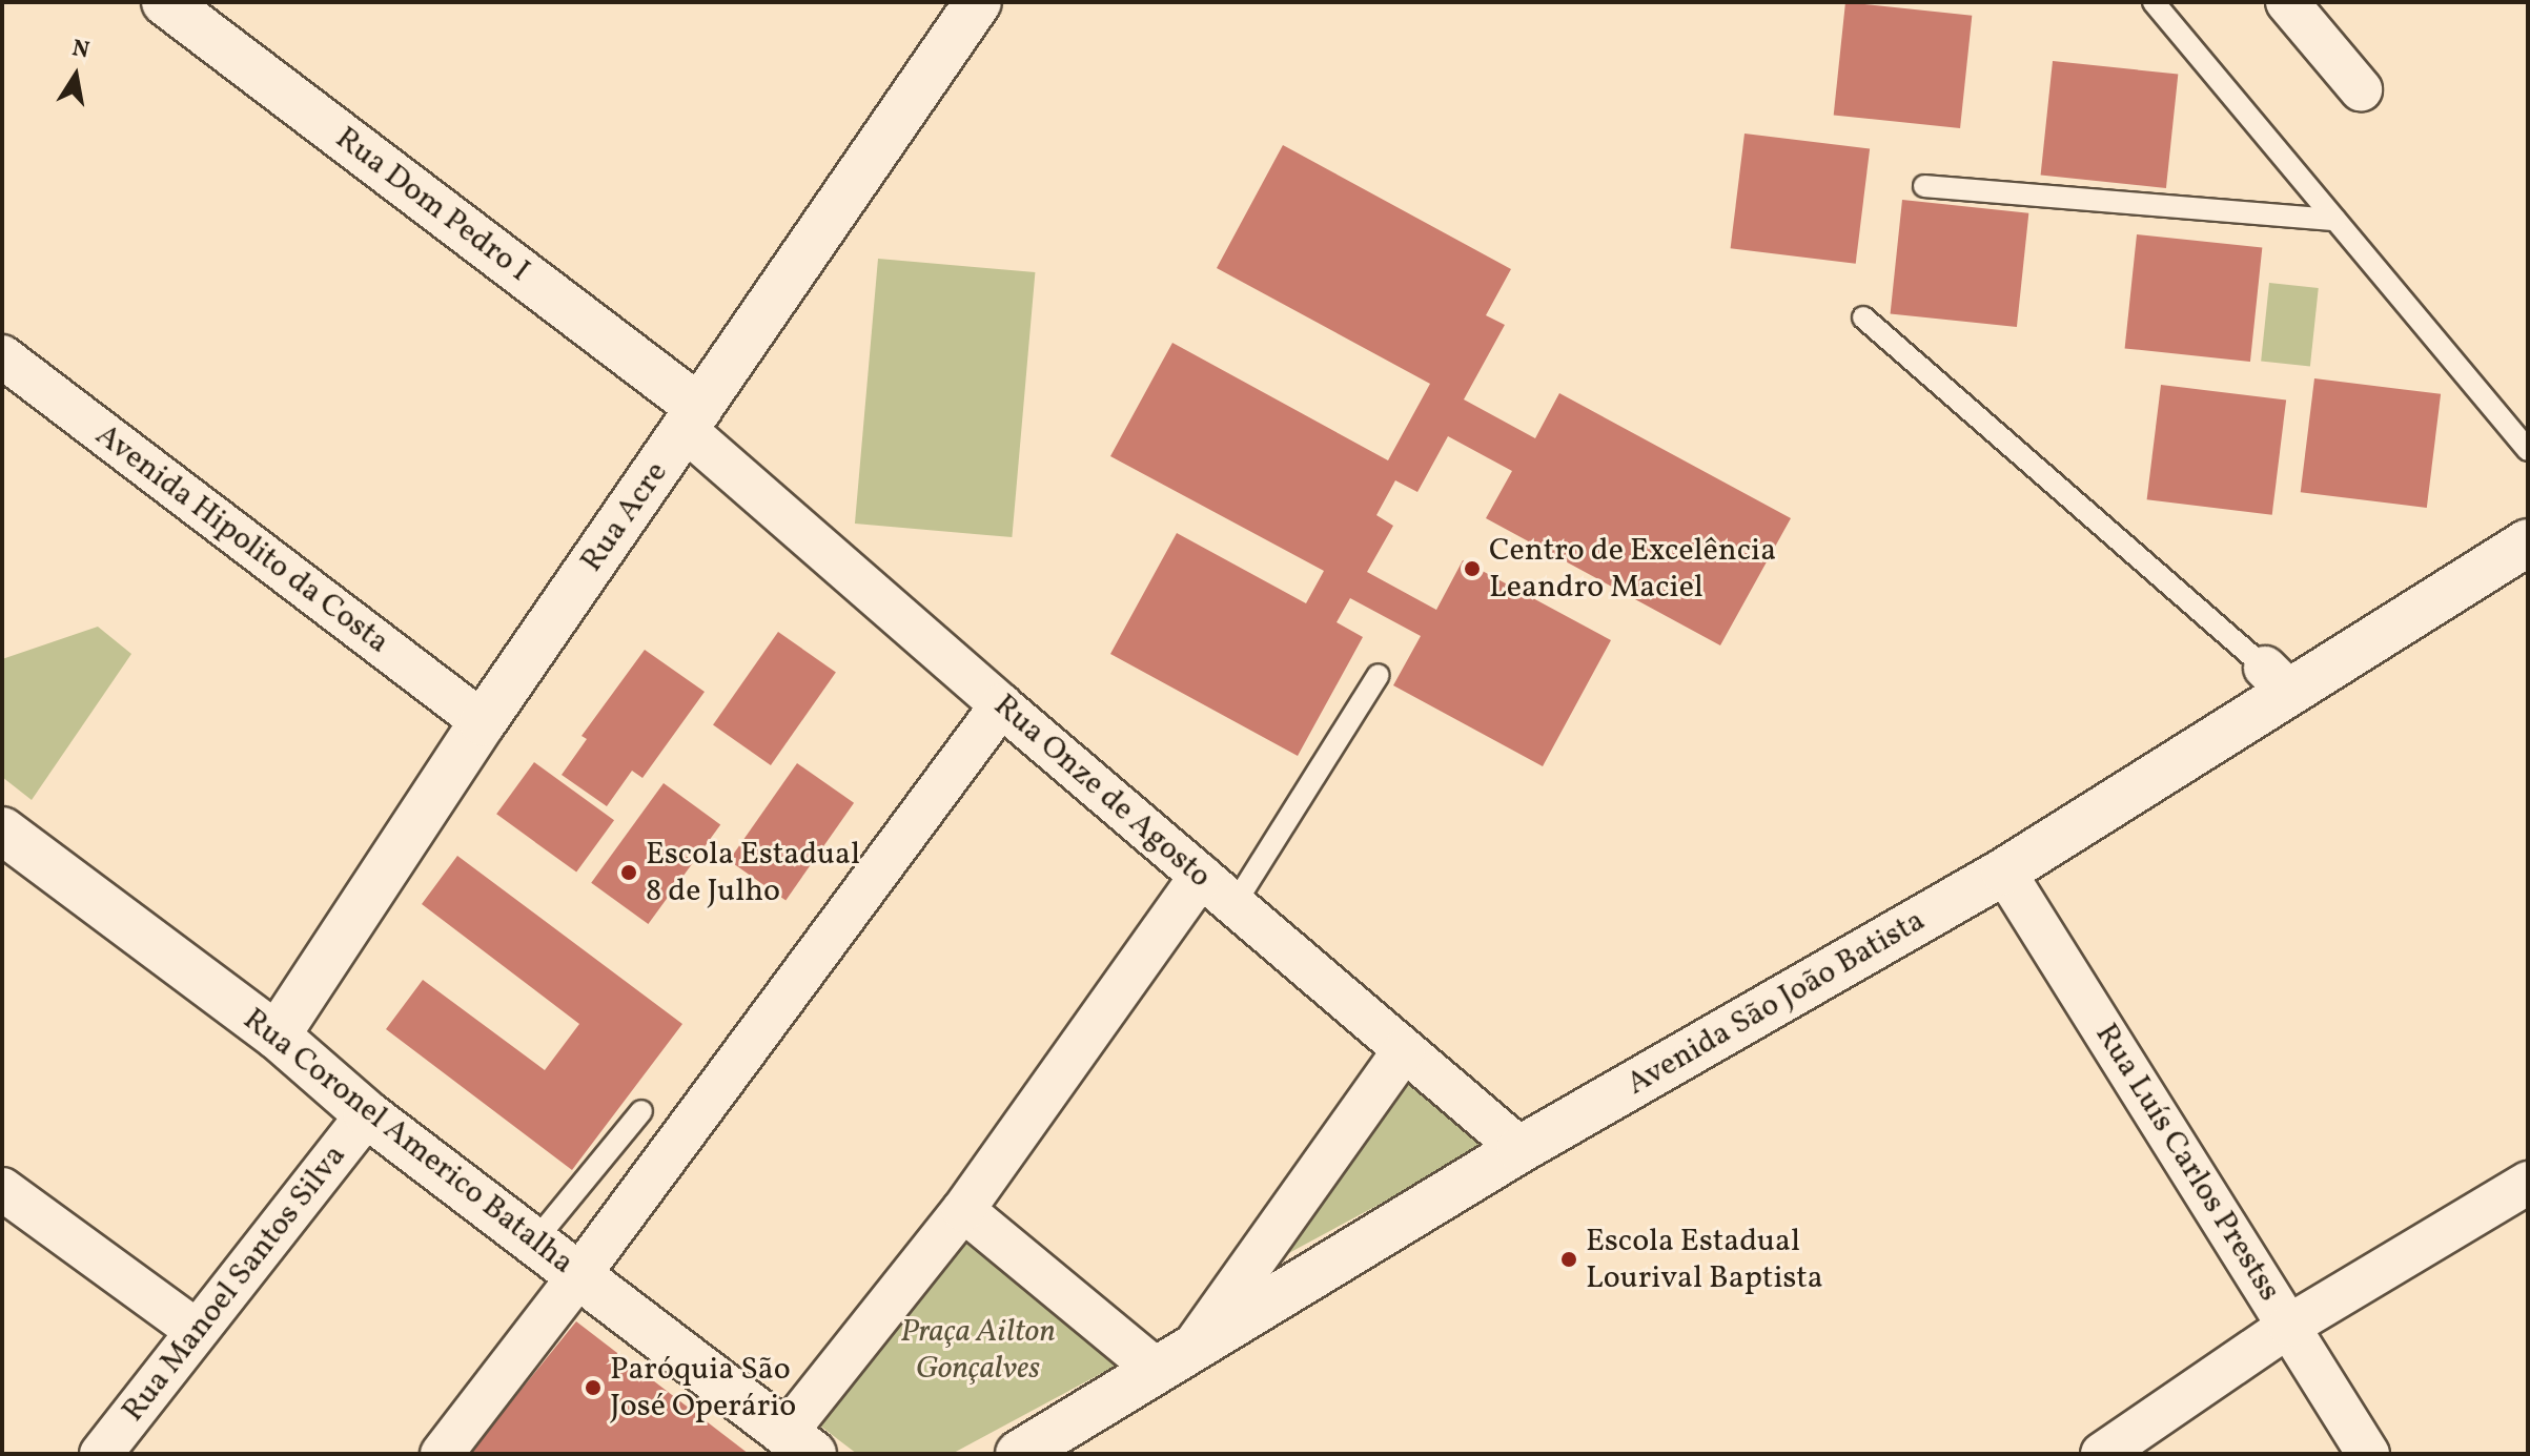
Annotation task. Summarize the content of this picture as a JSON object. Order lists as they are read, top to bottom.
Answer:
{
  "streets": {
    "street": [
      "Rua Dom Pedro I",
      "Rua Acre",
      "Avenida Hipolito da Costa",
      "Rua Onze de Agosto",
      "Avenida São João Batista",
      "Rua Coronel Americo Batalha",
      "Rua Luís Carlos Prestss",
      "Rua Manoel Santos Silva"
    ]
  },
  "crossings": [
    ["Rua Dom Pedro I", "Rua Acre"],
    ["Rua Dom Pedro I", "Rua Onze de Agosto"],
    ["Rua Acre", "Avenida Hipolito da Costa"],
    ["Rua Acre", "Rua Onze de Agosto"],
    ["Rua Acre", "Rua Coronel Americo Batalha"],
    ["Rua Onze de Agosto", "Avenida São João Batista"],
    ["Avenida São João Batista", "Rua Luís Carlos Prestss"],
    ["Rua Coronel Americo Batalha", "Rua Manoel Santos Silva"]
  ],
  "parks": ["Praça Ailton Gonçalves"],
  "places": [
    "Centro de Excelência Leandro Maciel",
    "Escola Estadual 8 de Julho",
    "Escola Estadual Lourival Baptista",
    "Paróquia São José Operário"
  ],
  "north": "top"
}
